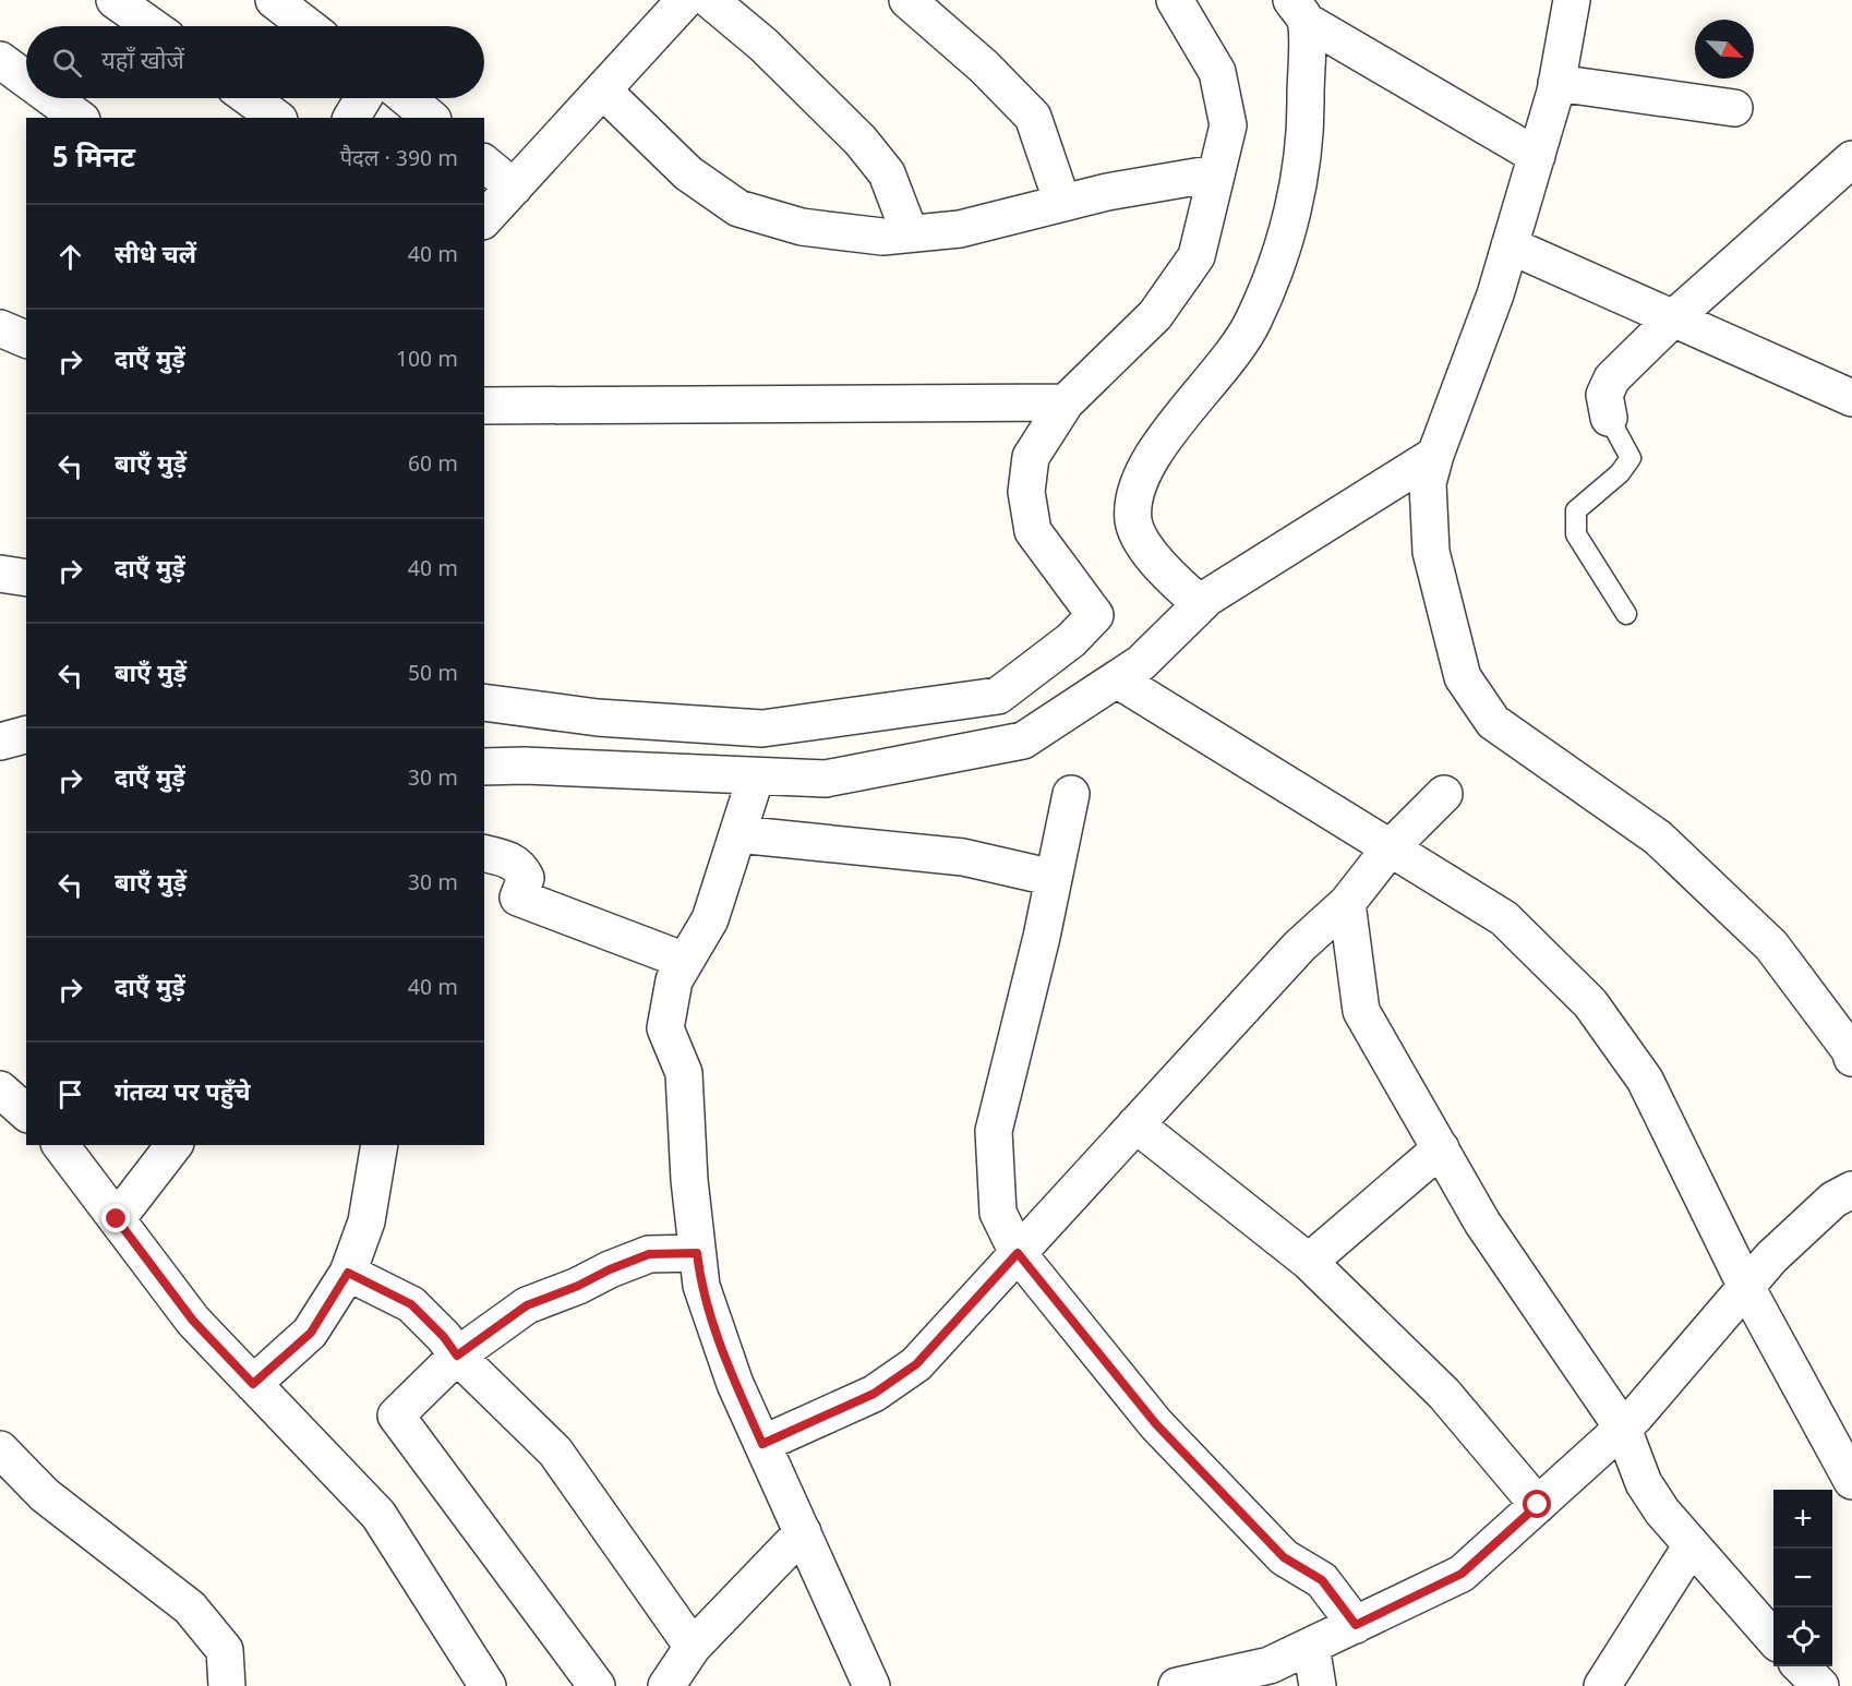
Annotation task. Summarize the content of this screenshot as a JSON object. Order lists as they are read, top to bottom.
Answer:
{
  "north": "bottom right",
  "page": {
    "search": "यहाँ खोजें",
    "heading": ["5 मिनट", "पैदल · 390 m"],
    "list": [
      ["सीधे चलें", "40 m"],
      ["दाएँ मुड़ें", "100 m"],
      ["बाएँ मुड़ें", "60 m"],
      ["दाएँ मुड़ें", "40 m"],
      ["बाएँ मुड़ें", "50 m"],
      ["दाएँ मुड़ें", "30 m"],
      ["बाएँ मुड़ें", "30 m"],
      ["दाएँ मुड़ें", "40 m"],
      "गंतव्य पर पहुँचे"
    ],
    "map_buttons": ["+", "−"]
  }
}
